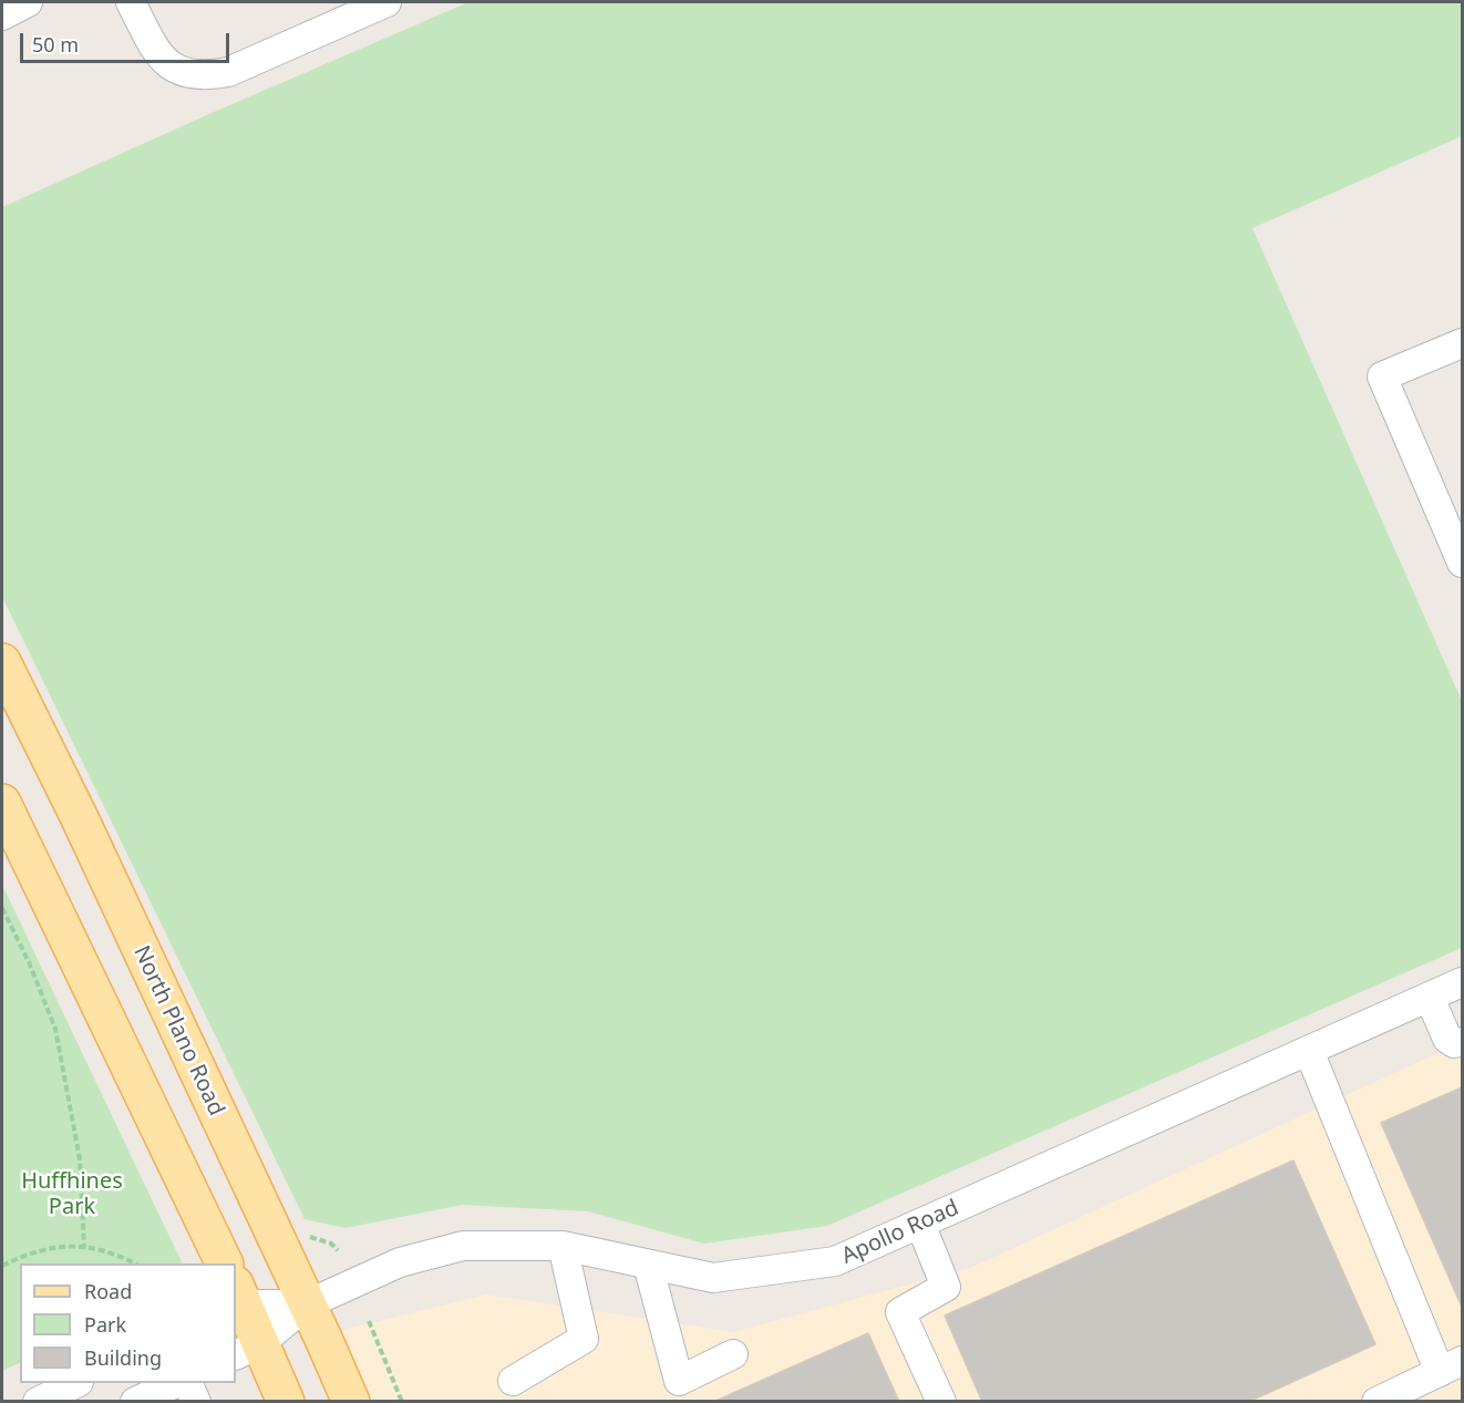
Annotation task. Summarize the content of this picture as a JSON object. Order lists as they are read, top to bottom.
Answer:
{
  "streets": {
    "main road": ["North Plano Road"],
    "street": ["Apollo Road"]
  },
  "crossings": [
    ["North Plano Road", "Apollo Road"]
  ],
  "parks": ["Huffhines Park"],
  "legend": ["Road", "Park", "Building"],
  "scale_bar": "50 m"
}
